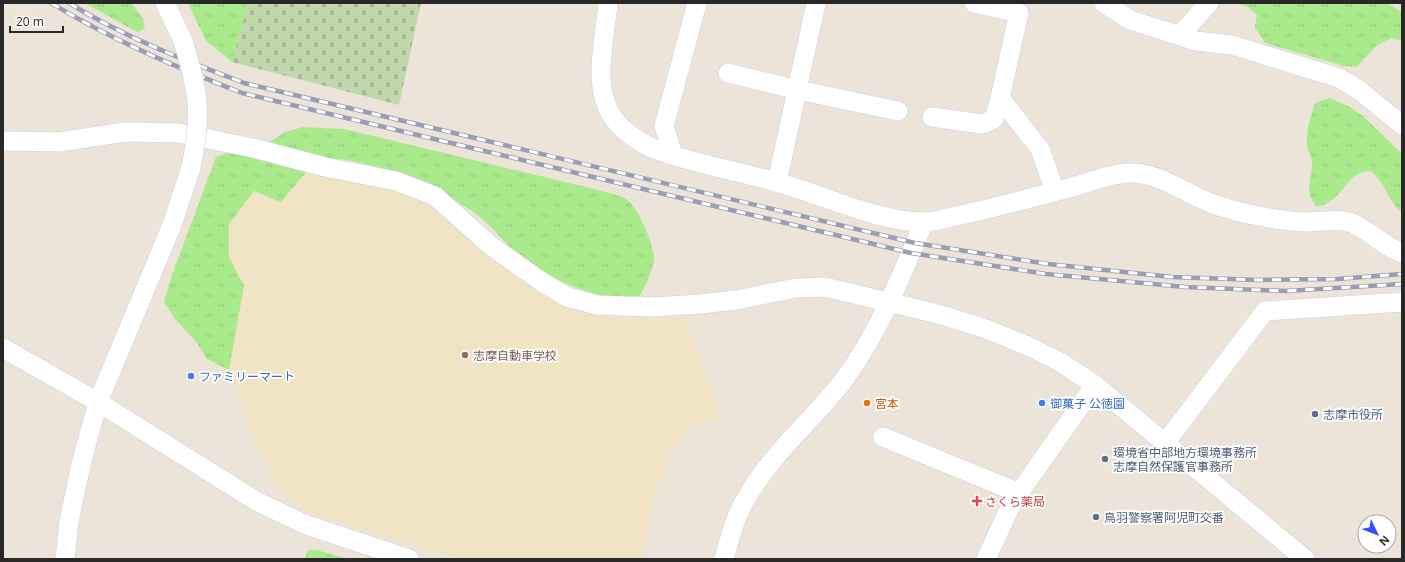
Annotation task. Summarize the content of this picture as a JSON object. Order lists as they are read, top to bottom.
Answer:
{
  "places": {
    "other": [
      "志摩自動車学校",
      "ファミリーマート",
      "宮本",
      "御菓子 公徳園",
      "志摩市役所",
      "環境省中部地方環境事務所 志摩自然保護官事務所",
      "鳥羽警察署阿児町交番"
    ],
    "health": ["さくら薬局"]
  },
  "scale_bar": "20 m",
  "north": "bottom right"
}
